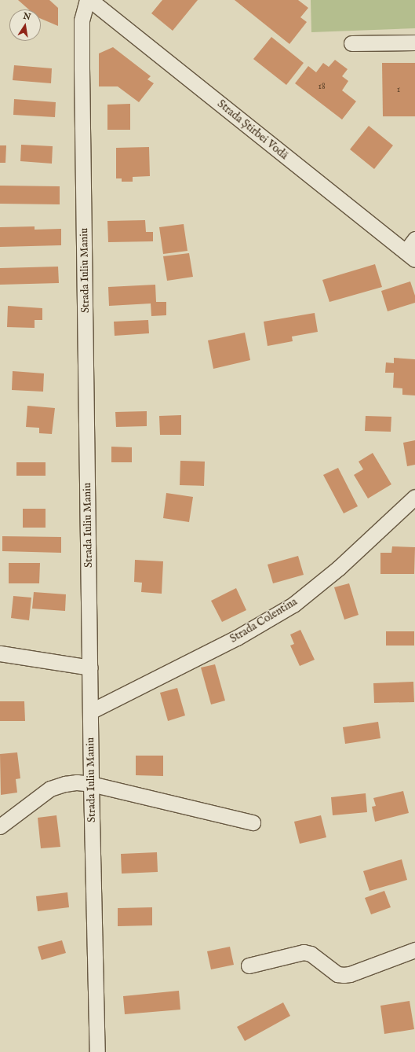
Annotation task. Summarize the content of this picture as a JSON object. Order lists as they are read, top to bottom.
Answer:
{
  "streets": {
    "street": ["Strada Știrbei Vodă", "Strada Iuliu Maniu", "Strada Colentina"]
  },
  "crossings": [
    ["Strada Iuliu Maniu", "Strada Colentina"]
  ],
  "house_numbers": ["18", "1"],
  "north": "top"
}
